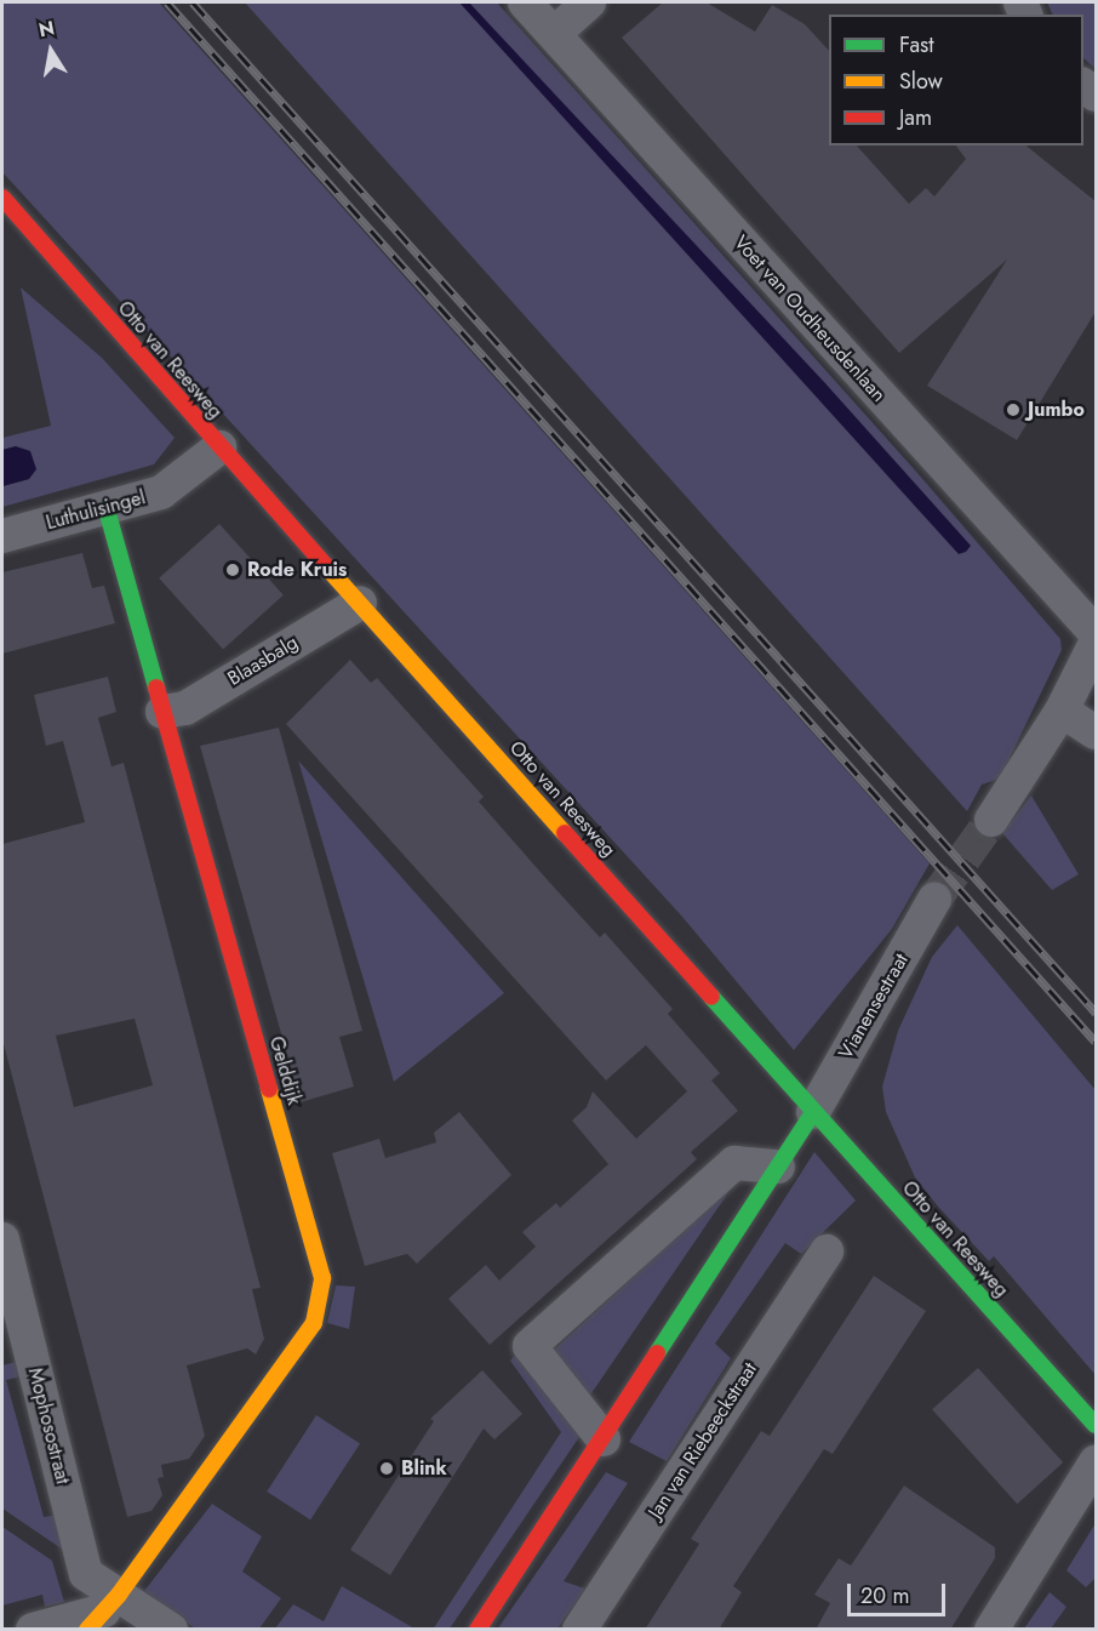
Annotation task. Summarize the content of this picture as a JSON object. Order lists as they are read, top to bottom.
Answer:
{
  "streets": {
    "street": [
      "Voet van Oudheusdenlaan",
      "Otto van Reesweg",
      "Luthulisingel",
      "Blaasbalg",
      "Vianensestraat",
      "Gelddijk",
      "Mophosostraat",
      "Jan van Riebeeckstraat"
    ]
  },
  "crossings": [
    ["Otto van Reesweg", "Luthulisingel"],
    ["Otto van Reesweg", "Blaasbalg"],
    ["Otto van Reesweg", "Vianensestraat"],
    ["Luthulisingel", "Gelddijk"],
    ["Blaasbalg", "Gelddijk"],
    ["Gelddijk", "Mophosostraat"]
  ],
  "places": ["Jumbo", "Rode Kruis", "Blink"],
  "legend": ["Fast", "Slow", "Jam"],
  "scale_bar": "20 m",
  "north": "top"
}
